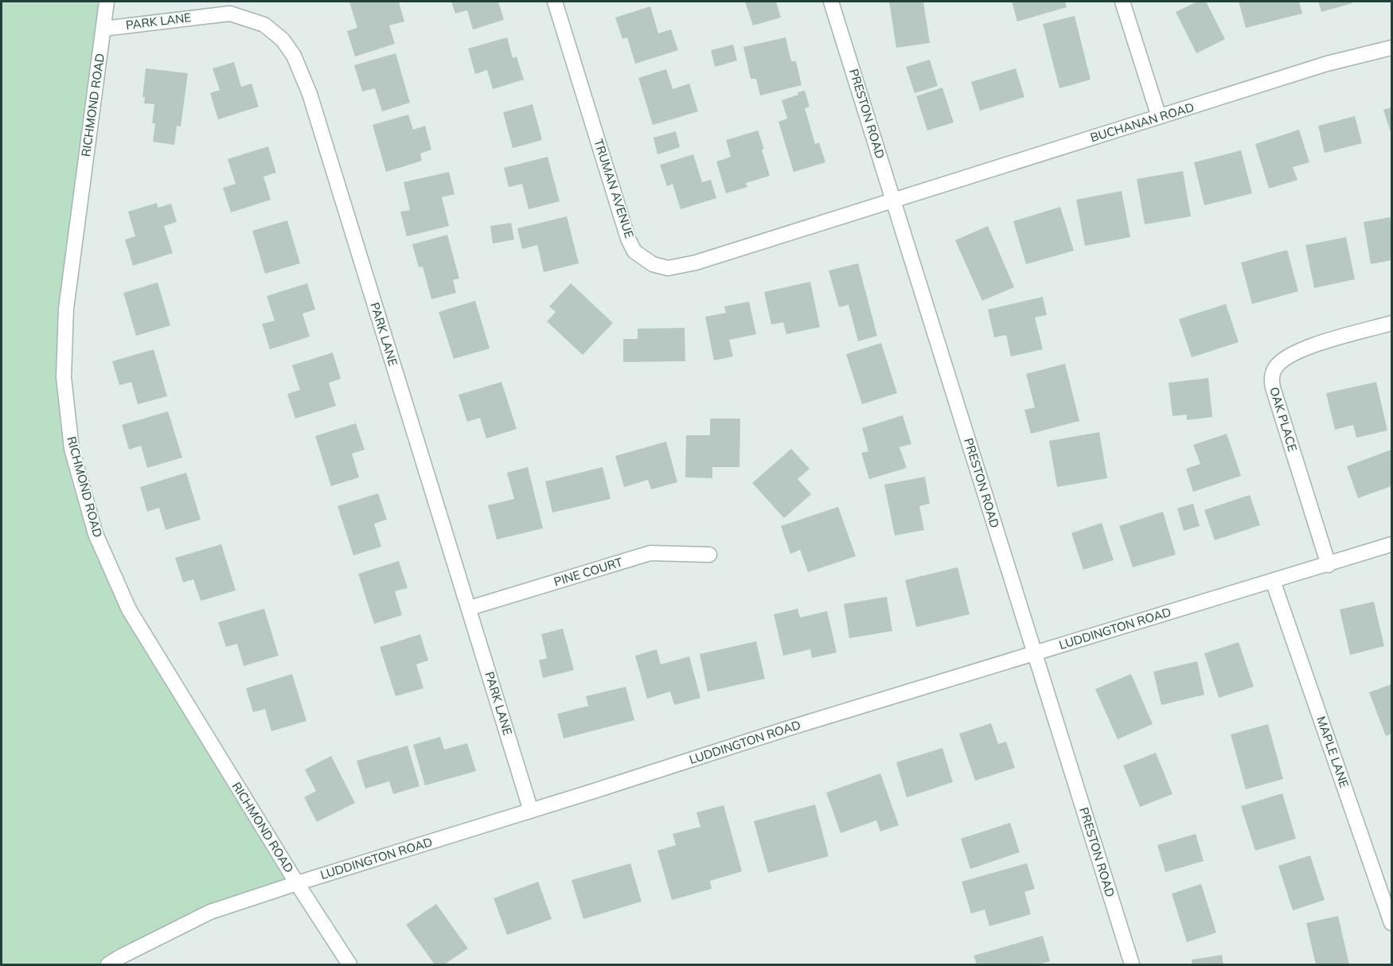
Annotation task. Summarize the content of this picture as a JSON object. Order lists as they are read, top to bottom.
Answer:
{
  "streets": {
    "street": [
      "PARK LANE",
      "RICHMOND ROAD",
      "PRESTON ROAD",
      "BUCHANAN ROAD",
      "TRUMAN AVENUE",
      "OAK PLACE",
      "PINE COURT",
      "LUDDINGTON ROAD",
      "MAPLE LANE"
    ]
  },
  "crossings": [
    ["PARK LANE", "RICHMOND ROAD"],
    ["PARK LANE", "PINE COURT"],
    ["PARK LANE", "LUDDINGTON ROAD"],
    ["RICHMOND ROAD", "LUDDINGTON ROAD"],
    ["PRESTON ROAD", "BUCHANAN ROAD"],
    ["PRESTON ROAD", "TRUMAN AVENUE"],
    ["PRESTON ROAD", "LUDDINGTON ROAD"],
    ["BUCHANAN ROAD", "TRUMAN AVENUE"],
    ["OAK PLACE", "LUDDINGTON ROAD"],
    ["LUDDINGTON ROAD", "MAPLE LANE"]
  ]
}
